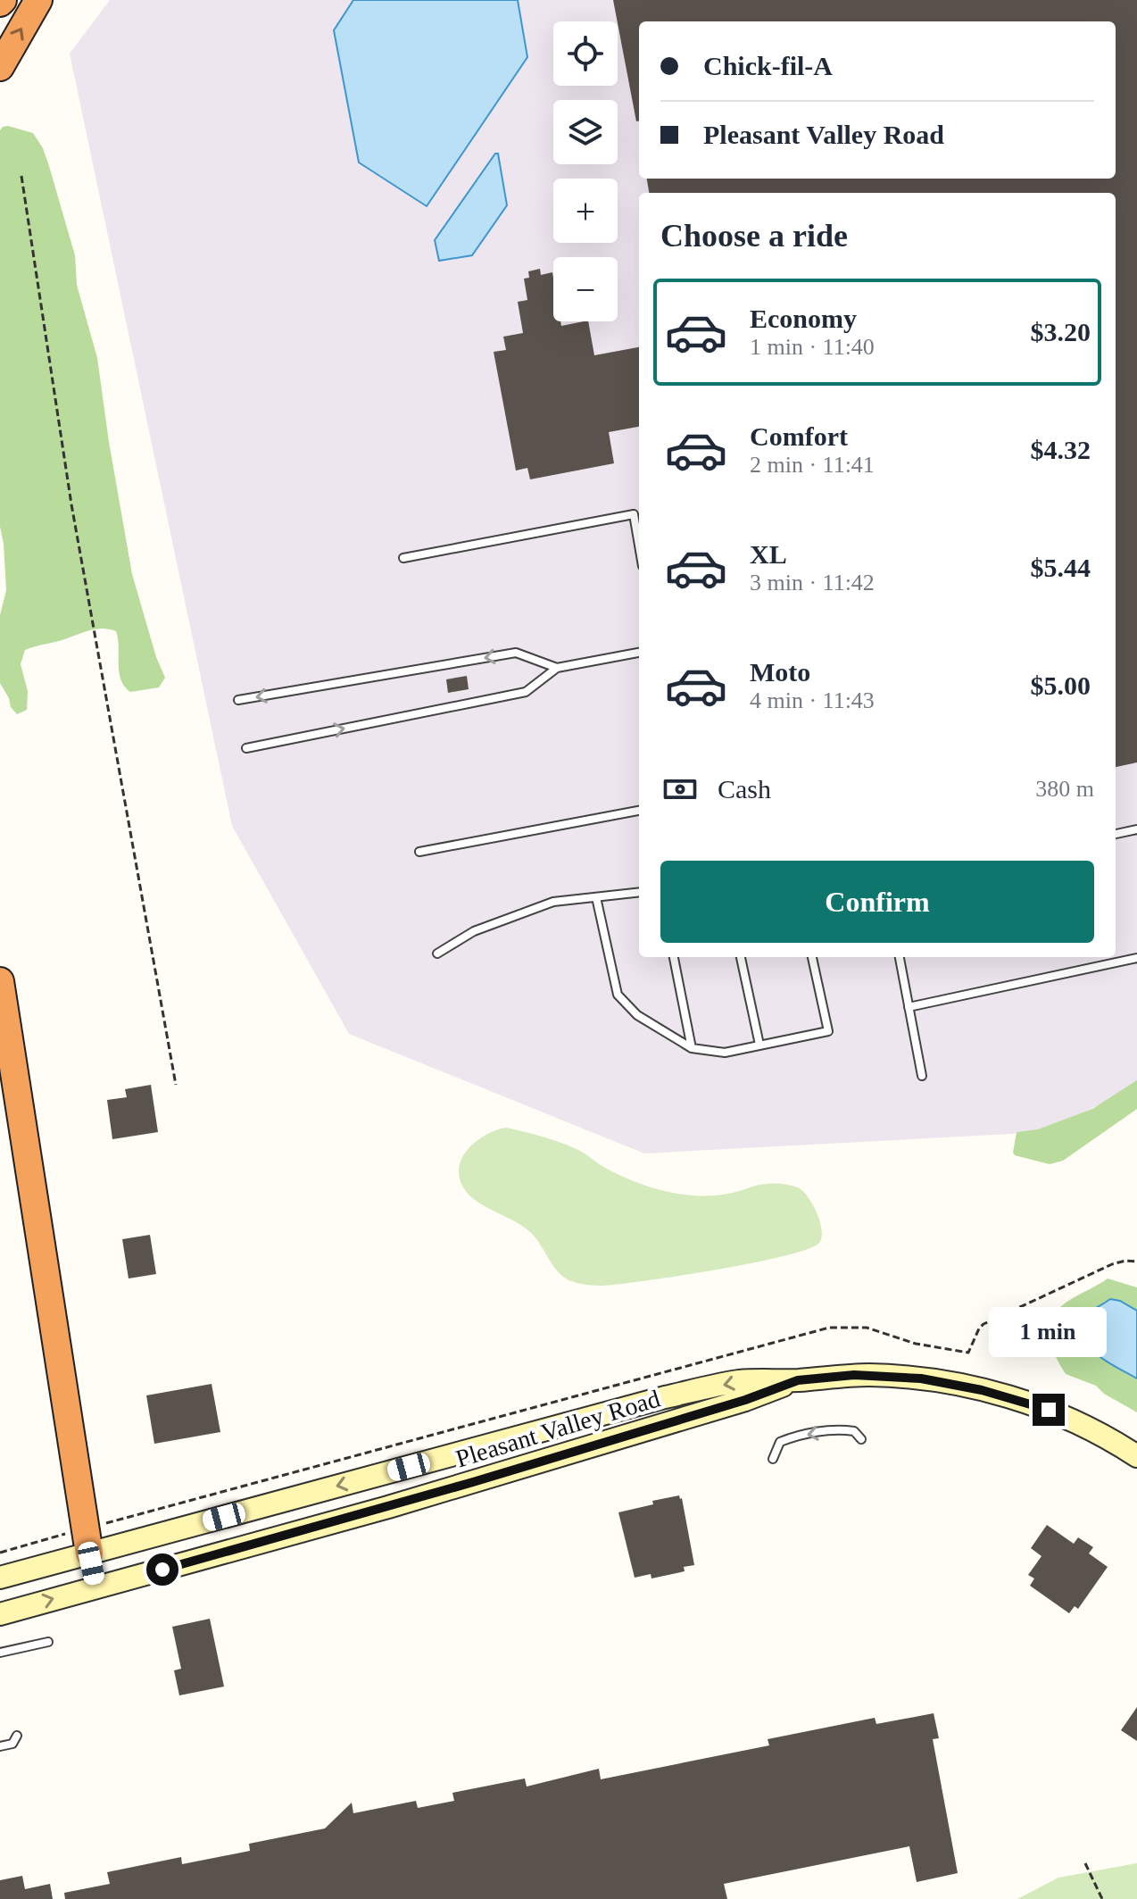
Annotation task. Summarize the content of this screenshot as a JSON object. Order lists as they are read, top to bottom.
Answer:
{
  "streets": {
    "main road": ["Pleasant Valley Road"]
  },
  "page": {
    "map_buttons": ["+", "−"],
    "banner": ["Chick-fil-A", "Pleasant Valley Road"],
    "heading": "Choose a ride",
    "list": [
      {
        "name": "Economy",
        "note": "1 min · 11:40",
        "value": "$3.20"
      },
      {
        "name": "Comfort",
        "note": "2 min · 11:41",
        "value": "$4.32"
      },
      {
        "name": "XL",
        "note": "3 min · 11:42",
        "value": "$5.44"
      },
      {
        "name": "Moto",
        "note": "4 min · 11:43",
        "value": "$5.00"
      }
    ],
    "pay": ["Cash", "380 m"],
    "buttons": "Confirm",
    "bubble": "1 min"
  }
}
